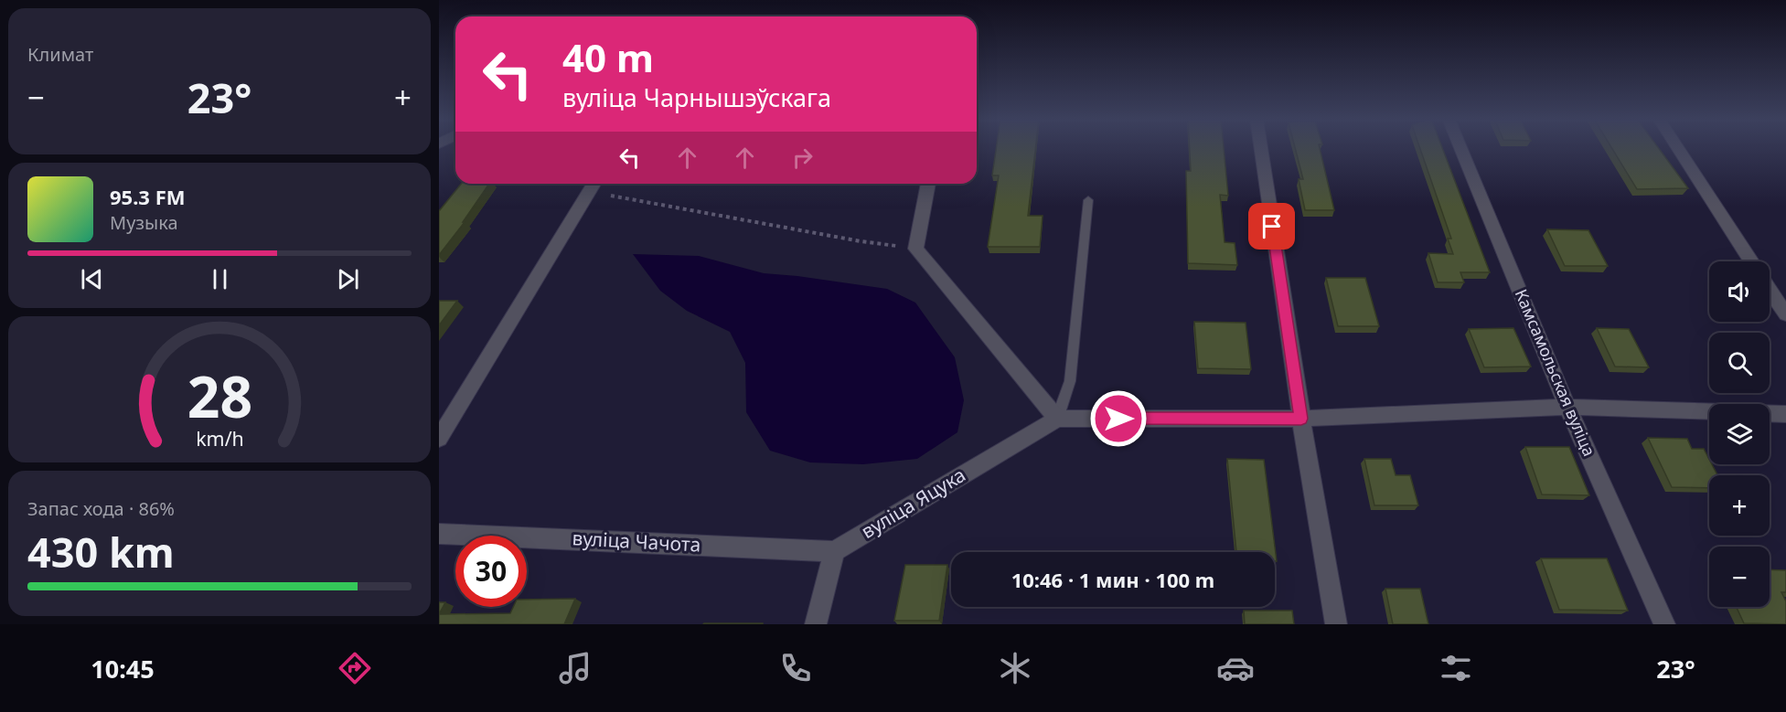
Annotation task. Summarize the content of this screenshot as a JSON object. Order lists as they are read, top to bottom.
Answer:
{
  "streets": {
    "street": ["Камсамольская вуліца", "вуліца Яцука", "вуліца Чачота"]
  },
  "crossings": [
    ["вуліца Яцука", "вуліца Чачота"]
  ],
  "page": {
    "tile": [
      "Климат",
      ["Запас хода · 86%", "430 km"]
    ],
    "turn": ["40 m", "вуліца Чарнышэўскага"],
    "heat": ["−", "23°", "+"],
    "song": ["95.3 FM", "Музыка"],
    "map_buttons": ["+", "−"],
    "limit": "30",
    "trip": "10:46 · 1 мин · 100 m",
    "tabs": ["10:45", "23°"],
    "gauge": ["28", "km/h"]
  }
}
